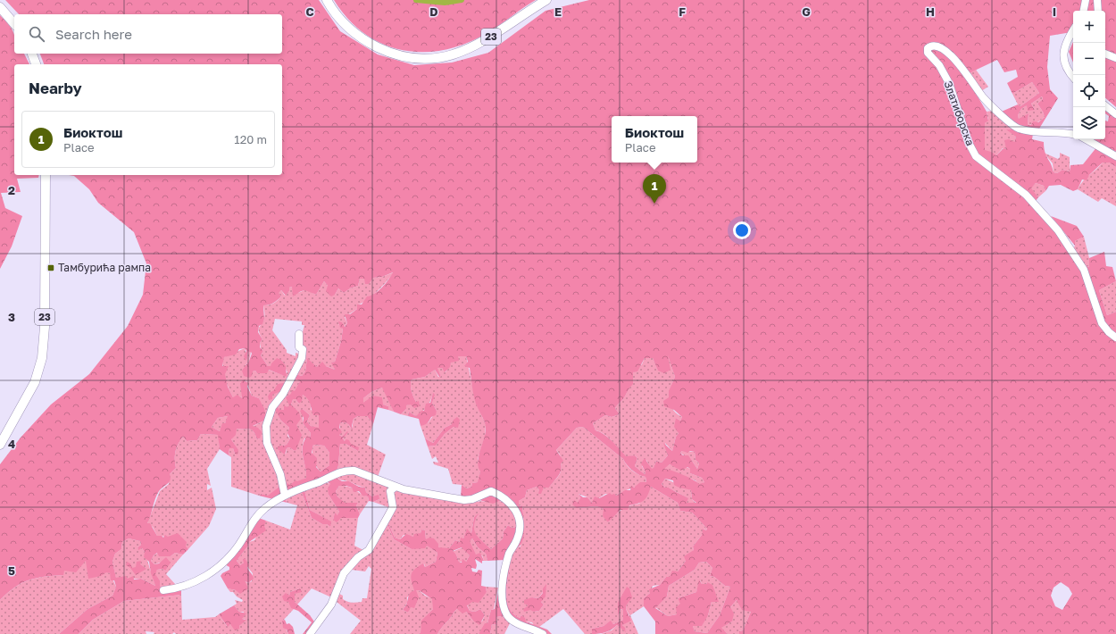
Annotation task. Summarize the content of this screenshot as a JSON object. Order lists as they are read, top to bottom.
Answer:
{
  "streets": {
    "main road": ["23"],
    "street": ["Златиборска"]
  },
  "places": {
    "transit": ["Тамбурића рампа"]
  },
  "page": {
    "map_buttons": ["+", "−"],
    "search": "Search here",
    "heading": "Nearby",
    "list": [
      {
        "mark": "1",
        "name": "Биоктош",
        "note": "Place",
        "value": "120 m"
      }
    ],
    "popup": ["Биоктош", "Place"],
    "pins": "1"
  },
  "grid": {
    "columns": [
      "C",
      "D",
      "E",
      "F",
      "G",
      "H",
      "I"
    ],
    "rows": [
      "2",
      "3",
      "4",
      "5"
    ]
  }
}
